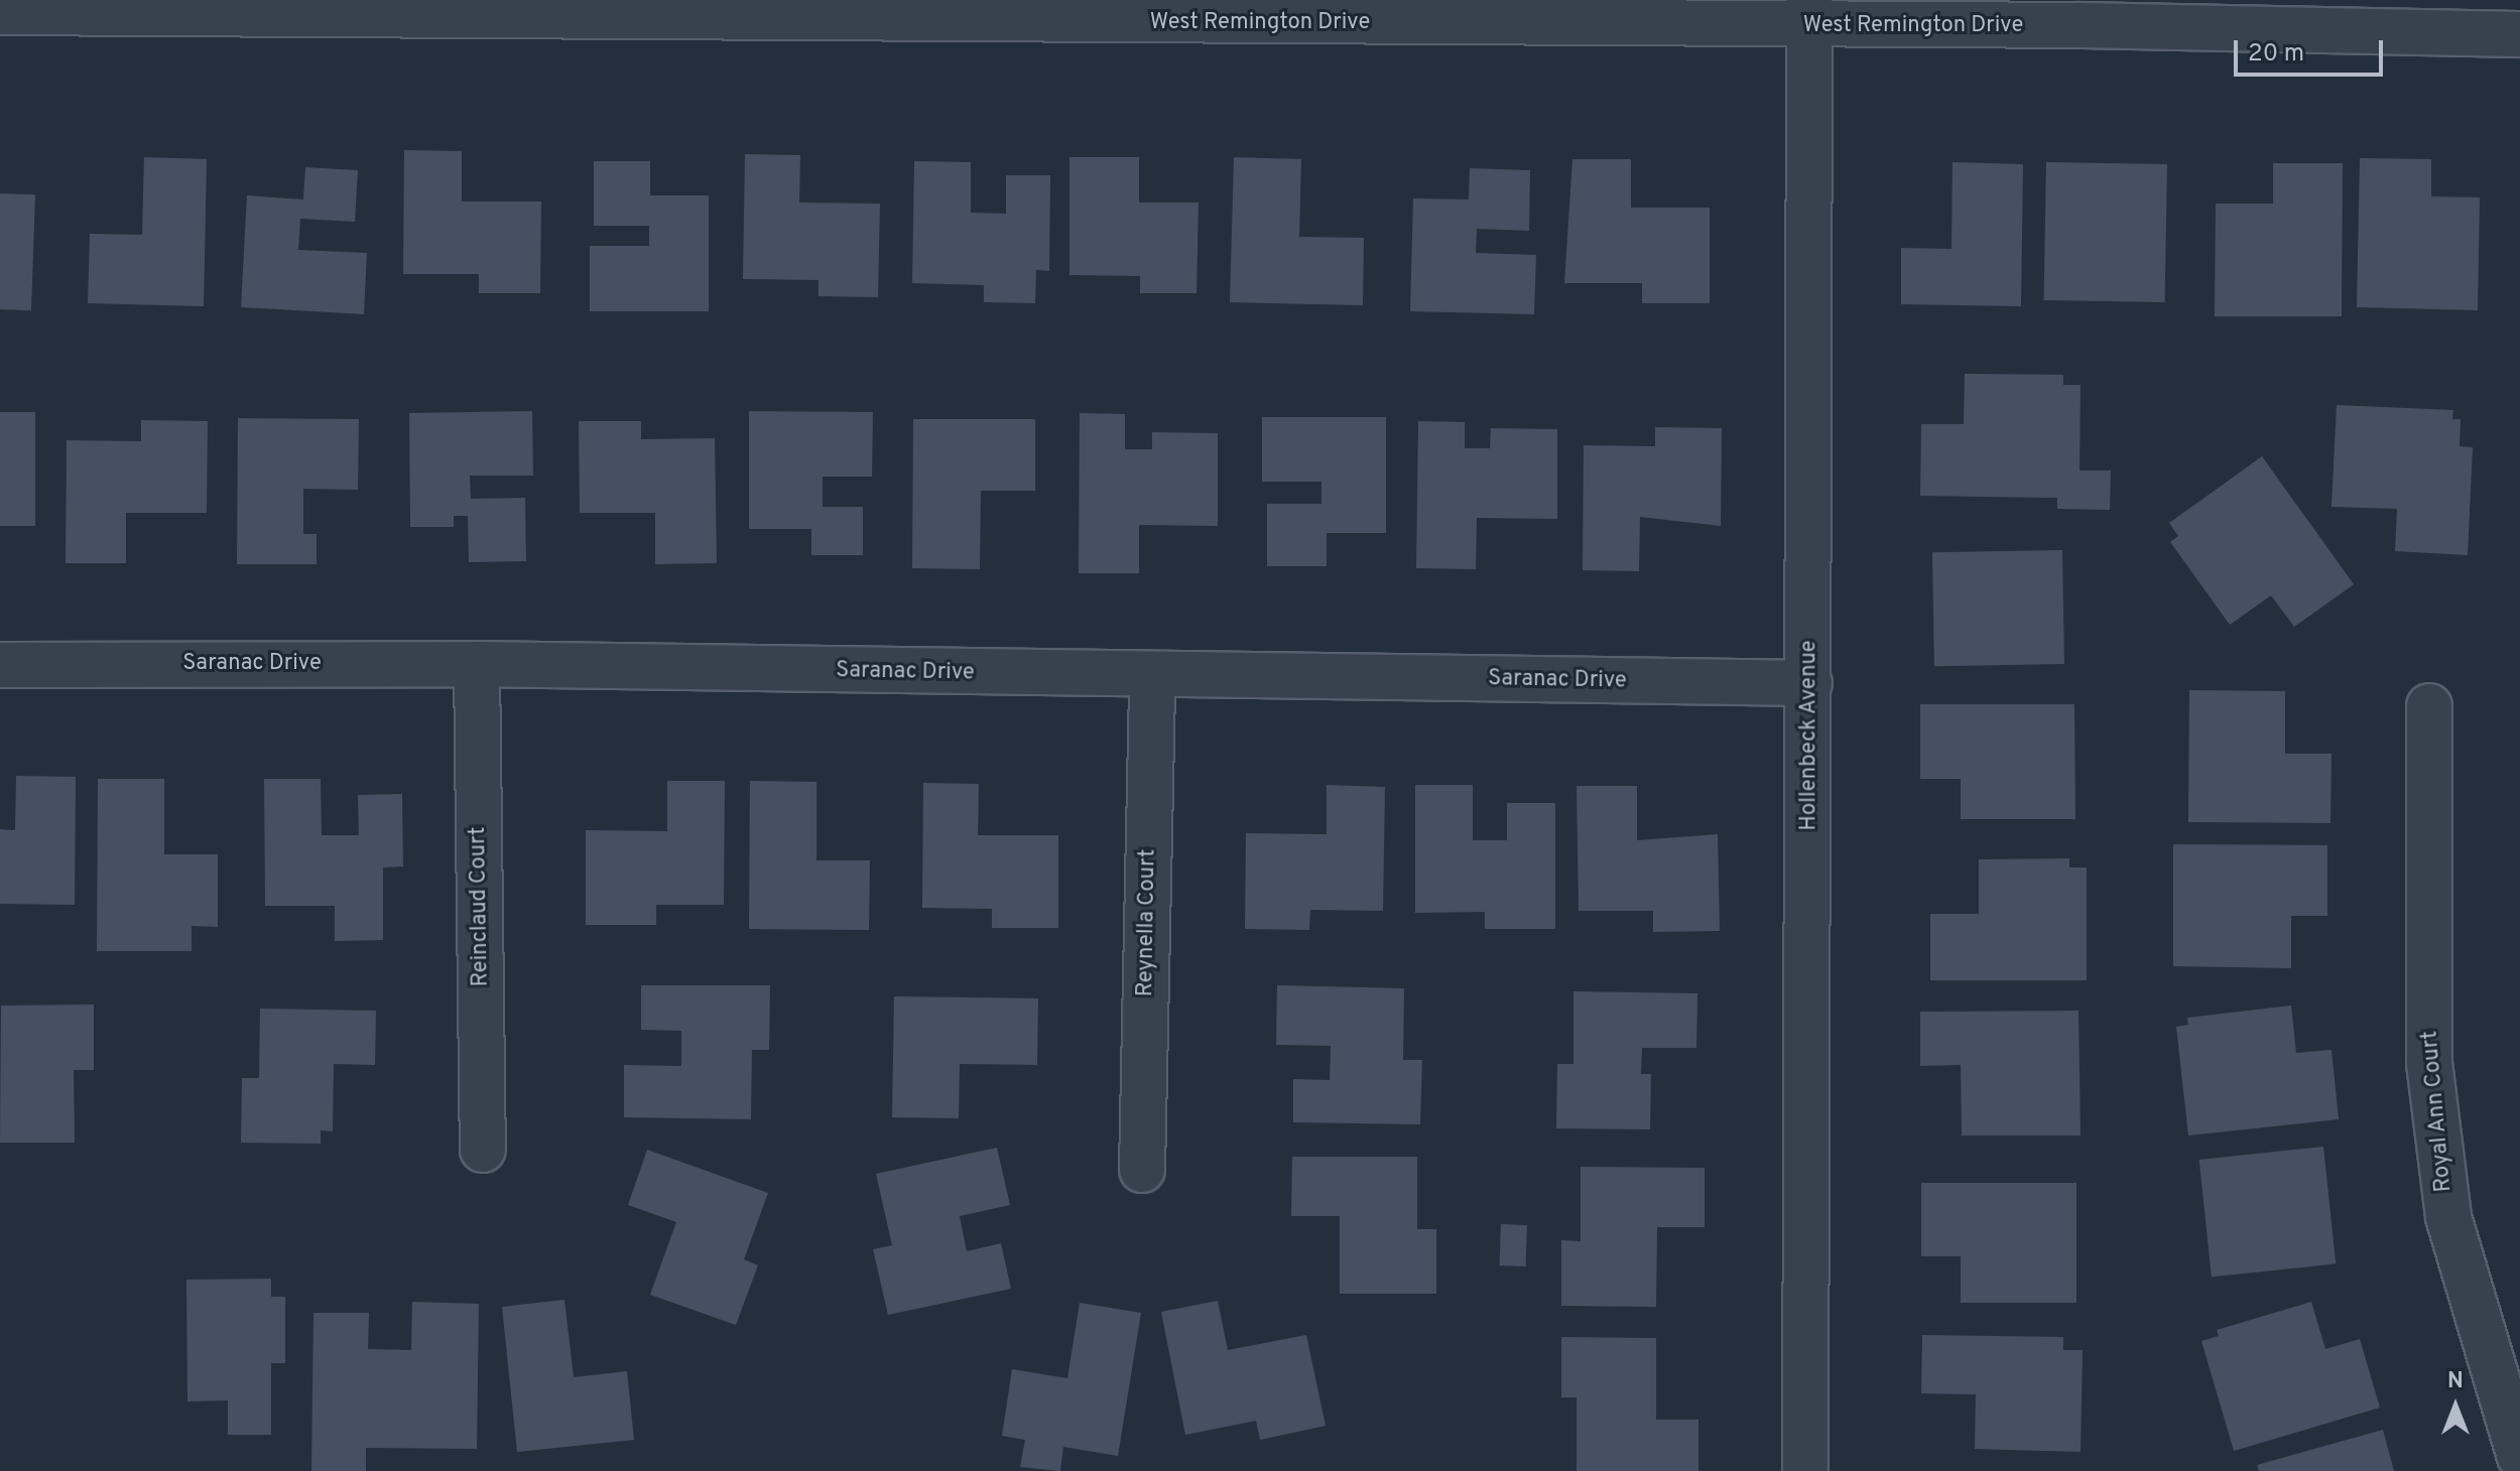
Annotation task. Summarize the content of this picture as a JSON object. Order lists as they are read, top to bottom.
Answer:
{
  "streets": {
    "street": [
      "West Remington Drive",
      "Saranac Drive",
      "Hollenbeck Avenue",
      "Reinclaud Court",
      "Reynella Court",
      "Royal Ann Court"
    ]
  },
  "crossings": [
    ["West Remington Drive", "Hollenbeck Avenue"],
    ["Saranac Drive", "Hollenbeck Avenue"],
    ["Saranac Drive", "Reinclaud Court"],
    ["Saranac Drive", "Reynella Court"]
  ],
  "scale_bar": "20 m",
  "north": "top"
}
